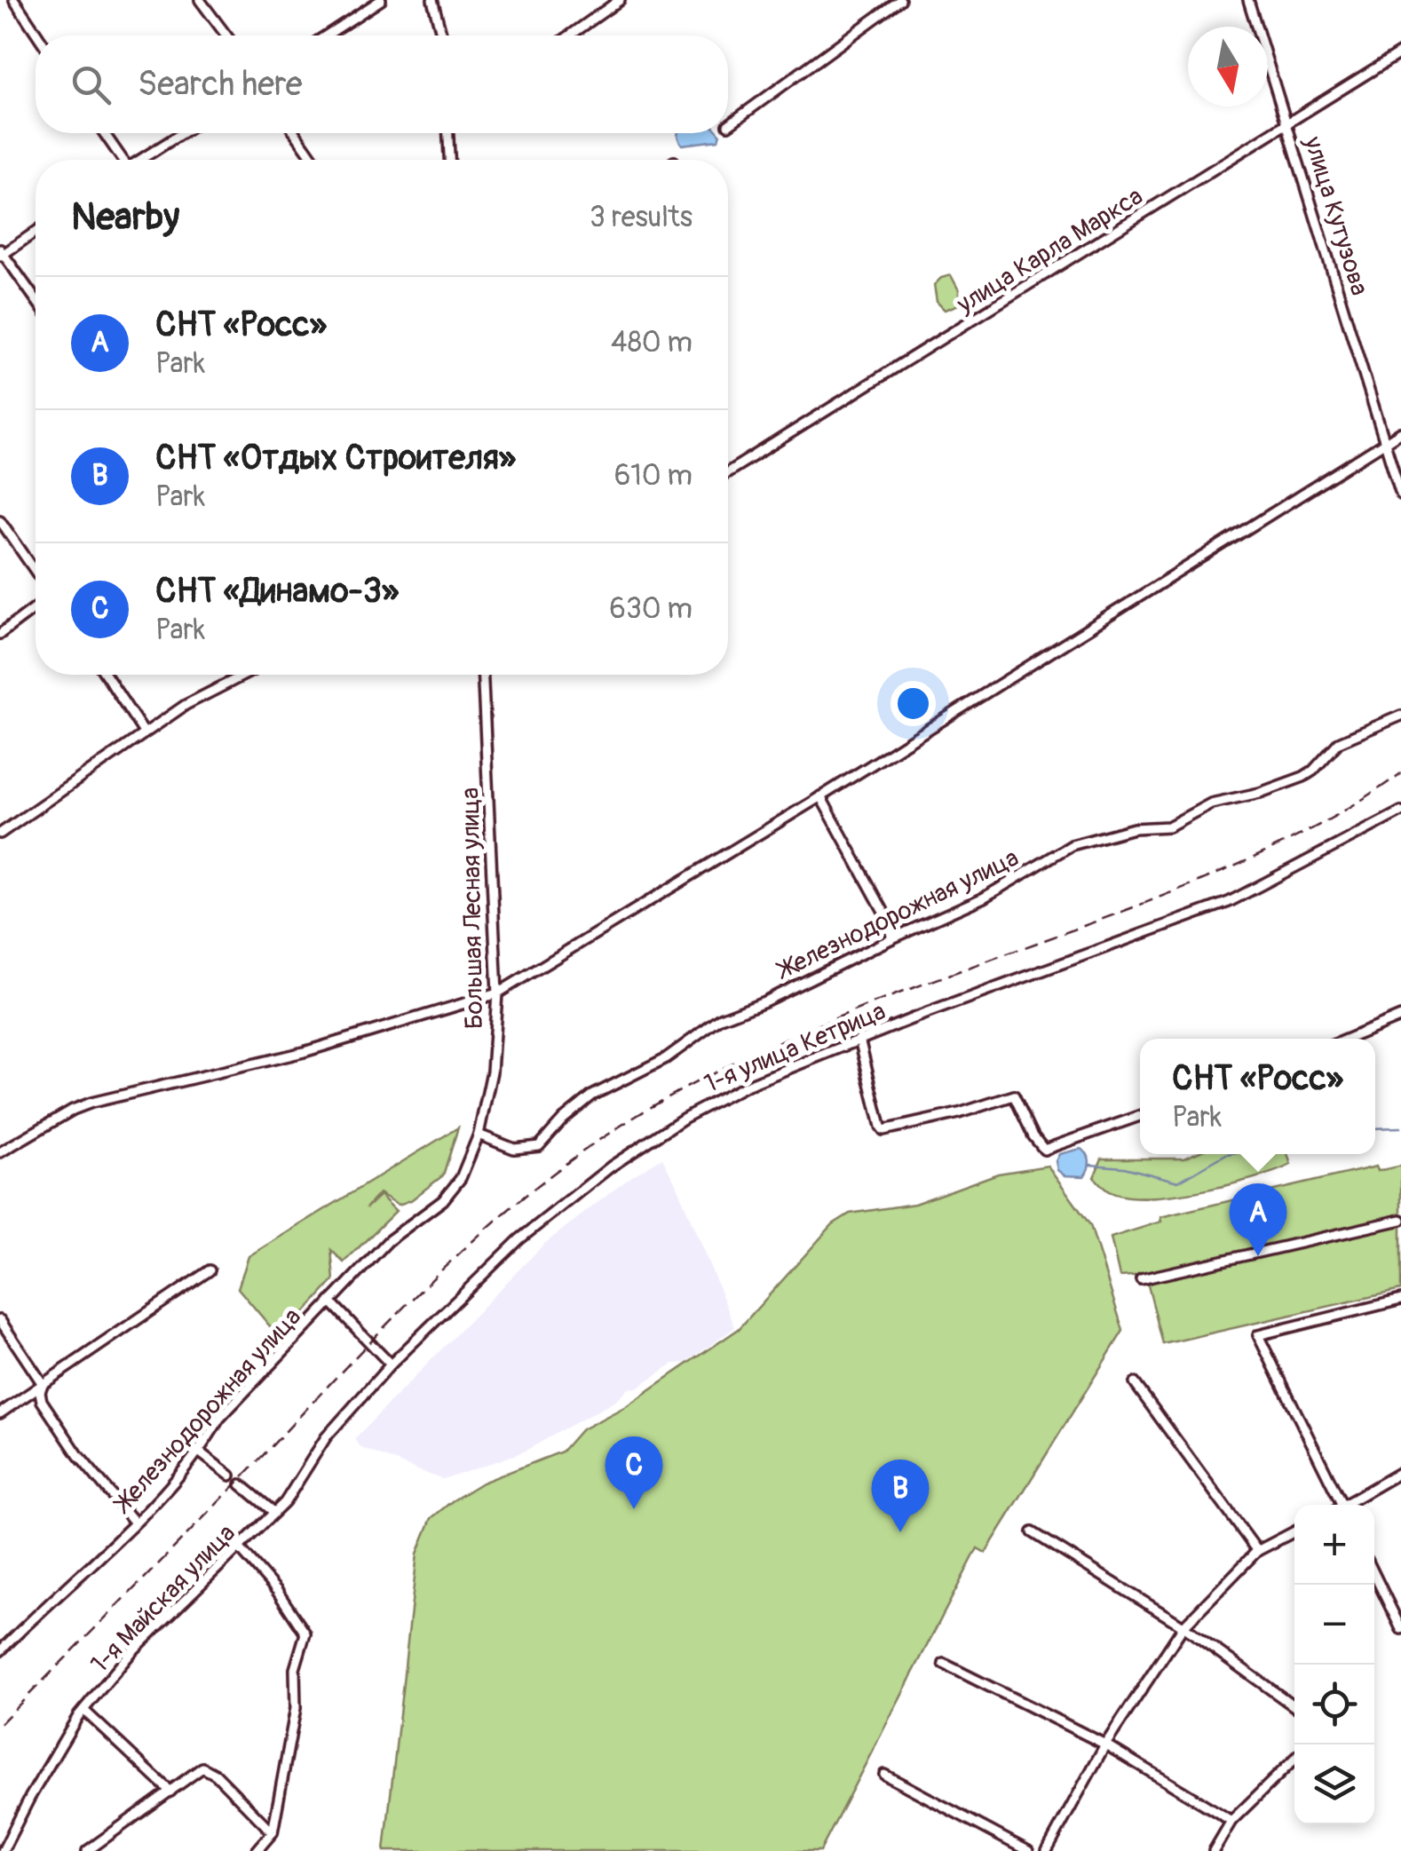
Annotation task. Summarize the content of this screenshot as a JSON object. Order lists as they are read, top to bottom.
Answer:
{
  "streets": {
    "street": [
      "улица Кутузова",
      "улица Карла Маркса",
      "Большая Лесная улица",
      "Железнодорожная улица",
      "1-я улица Кетрица",
      "1-я Майская улица"
    ]
  },
  "crossings": [
    ["улица Кутузова", "улица Карла Маркса"],
    ["Большая Лесная улица", "Железнодорожная улица"],
    ["1-я улица Кетрица", "1-я Майская улица"]
  ],
  "north": "bottom",
  "page": {
    "search": "Search here",
    "heading": ["Nearby", "3 results"],
    "list": [
      {
        "mark": "A",
        "name": "СНТ «Росс»",
        "note": "Park",
        "value": "480 m"
      },
      {
        "mark": "B",
        "name": "СНТ «Отдых Строителя»",
        "note": "Park",
        "value": "610 m"
      },
      {
        "mark": "C",
        "name": "СНТ «Динамо-3»",
        "note": "Park",
        "value": "630 m"
      }
    ],
    "popup": ["СНТ «Росс»", "Park"],
    "pins": ["A", "C", "B"],
    "map_buttons": ["+", "−"]
  }
}
